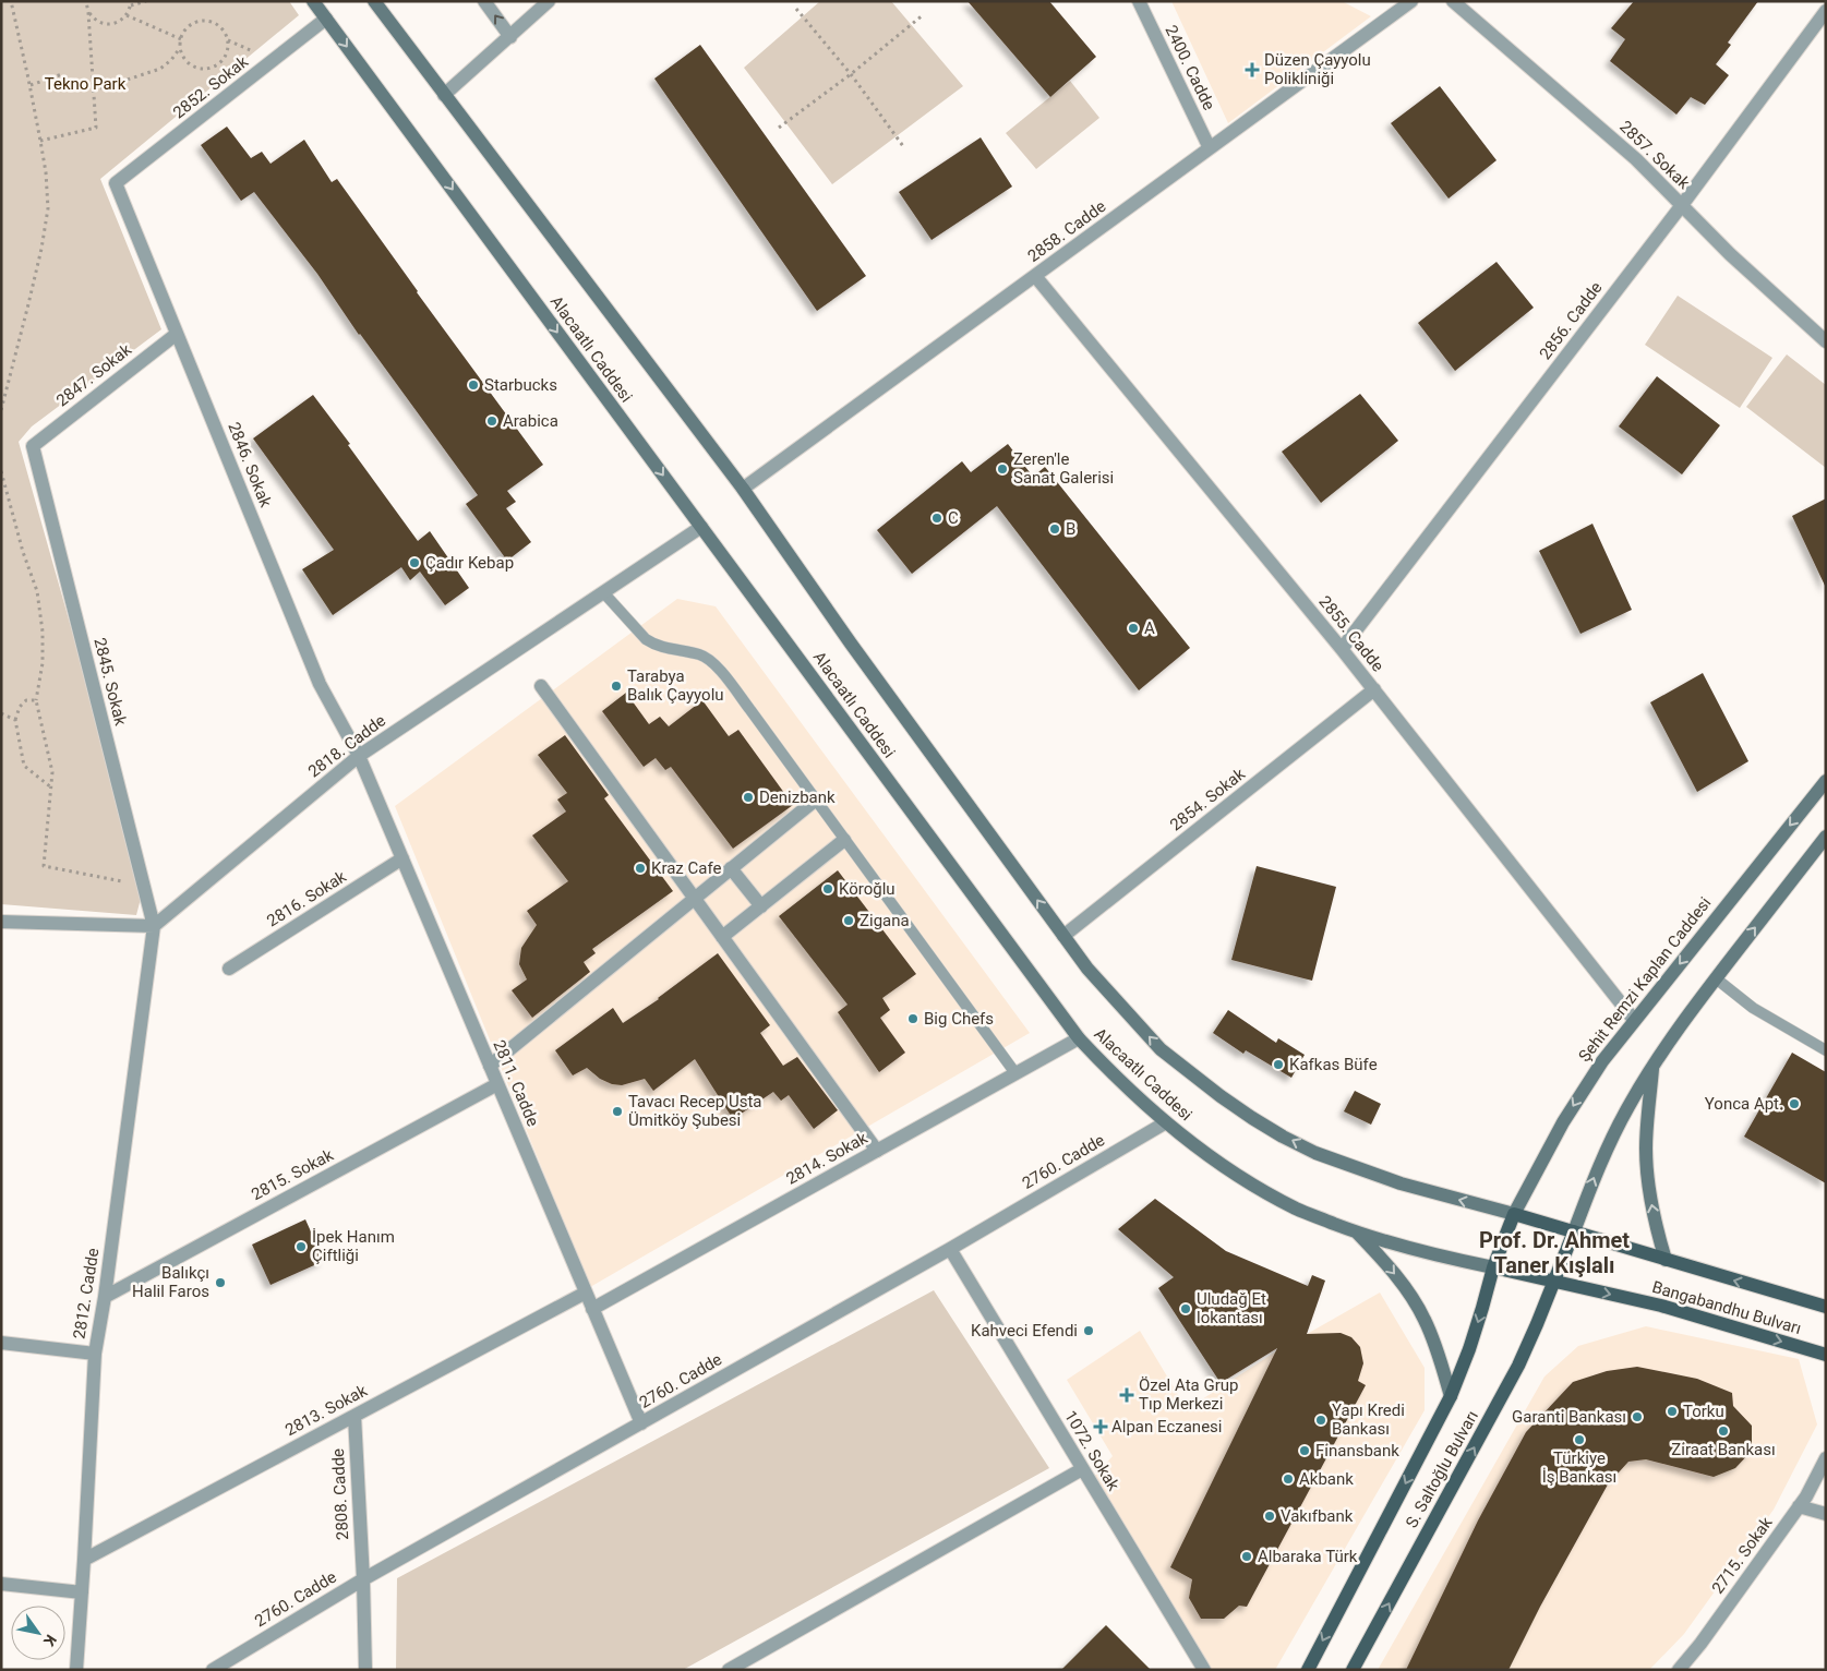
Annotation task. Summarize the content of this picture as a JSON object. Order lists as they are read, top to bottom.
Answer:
{
  "streets": {
    "main road": [
      "Alacaatlı Caddesi",
      "Şehit Remzi Kaplan Caddesi",
      "Bangabandhu Bulvarı",
      "S. Saltoğlu Bulvarı"
    ],
    "street": [
      "2400. Cadde",
      "2852. Sokak",
      "2857. Sokak",
      "2858. Cadde",
      "2856. Cadde",
      "2847. Sokak",
      "2846. Sokak",
      "2855. Cadde",
      "2845. Sokak",
      "2818. Cadde",
      "2854. Sokak",
      "2816. Sokak",
      "2811. Cadde",
      "2814. Sokak",
      "2760. Cadde",
      "2815. Sokak",
      "2812. Cadde",
      "2813. Sokak",
      "1072. Sokak",
      "2808. Cadde",
      "2715. Sokak"
    ]
  },
  "crossings": [
    ["2400. Cadde", "2858. Cadde"],
    ["2852. Sokak", "Alacaatlı Caddesi"],
    ["2852. Sokak", "2846. Sokak"],
    ["2857. Sokak", "2856. Cadde"],
    ["2858. Cadde", "Alacaatlı Caddesi"],
    ["2858. Cadde", "2855. Cadde"],
    ["2856. Cadde", "2855. Cadde"],
    ["Alacaatlı Caddesi", "2818. Cadde"],
    ["Alacaatlı Caddesi", "2854. Sokak"],
    ["Alacaatlı Caddesi", "Şehit Remzi Kaplan Caddesi"],
    ["Alacaatlı Caddesi", "2814. Sokak"],
    ["Alacaatlı Caddesi", "2760. Cadde"],
    ["Alacaatlı Caddesi", "Bangabandhu Bulvarı"],
    ["Alacaatlı Caddesi", "S. Saltoğlu Bulvarı"],
    ["2847. Sokak", "2846. Sokak"],
    ["2847. Sokak", "2845. Sokak"],
    ["2846. Sokak", "2818. Cadde"],
    ["2846. Sokak", "2811. Cadde"],
    ["2855. Cadde", "2854. Sokak"],
    ["2855. Cadde", "Şehit Remzi Kaplan Caddesi"],
    ["2845. Sokak", "2818. Cadde"],
    ["2845. Sokak", "2812. Cadde"],
    ["2818. Cadde", "2811. Cadde"],
    ["2818. Cadde", "2812. Cadde"],
    ["2816. Sokak", "2811. Cadde"],
    ["Şehit Remzi Kaplan Caddesi", "Bangabandhu Bulvarı"],
    ["Şehit Remzi Kaplan Caddesi", "S. Saltoğlu Bulvarı"],
    ["2811. Cadde", "2814. Sokak"],
    ["2811. Cadde", "2760. Cadde"],
    ["2811. Cadde", "2815. Sokak"],
    ["2811. Cadde", "2813. Sokak"],
    ["2760. Cadde", "1072. Sokak"],
    ["2760. Cadde", "2808. Cadde"],
    ["2815. Sokak", "2812. Cadde"],
    ["2812. Cadde", "2813. Sokak"],
    ["Bangabandhu Bulvarı", "S. Saltoğlu Bulvarı"],
    ["2813. Sokak", "2808. Cadde"]
  ],
  "districts": ["Prof. Dr. Ahmet Taner Kışlalı"],
  "parks": ["Tekno Park"],
  "places": {
    "health": ["Düzen Çayyolu Polikliniği", "Özel Ata Grup Tıp Merkezi", "Alpan Eczanesi"],
    "other": [
      "Starbucks",
      "Arabica",
      "Zeren'le Sanat Galerisi",
      "C",
      "B",
      "Çadır Kebap",
      "A",
      "Tarabya Balık Çayyolu",
      "Denizbank",
      "Kraz Cafe",
      "Köroğlu",
      "Zigana",
      "Big Chefs",
      "Kafkas Büfe",
      "Yonca Apt.",
      "Tavacı Recep Usta Ümitköy Şubesi",
      "İpek Hanım Çiftliği",
      "Balıkçı Halil Faros",
      "Uludağ Et lokantası",
      "Kahveci Efendi",
      "Torku",
      "Garanti Bankası",
      "Yapı Kredi Bankası",
      "Ziraat Bankası",
      "Türkiye İş Bankası",
      "Finansbank",
      "Akbank",
      "Vakıfbank",
      "Albaraka Türk"
    ]
  },
  "north": "bottom right"
}
